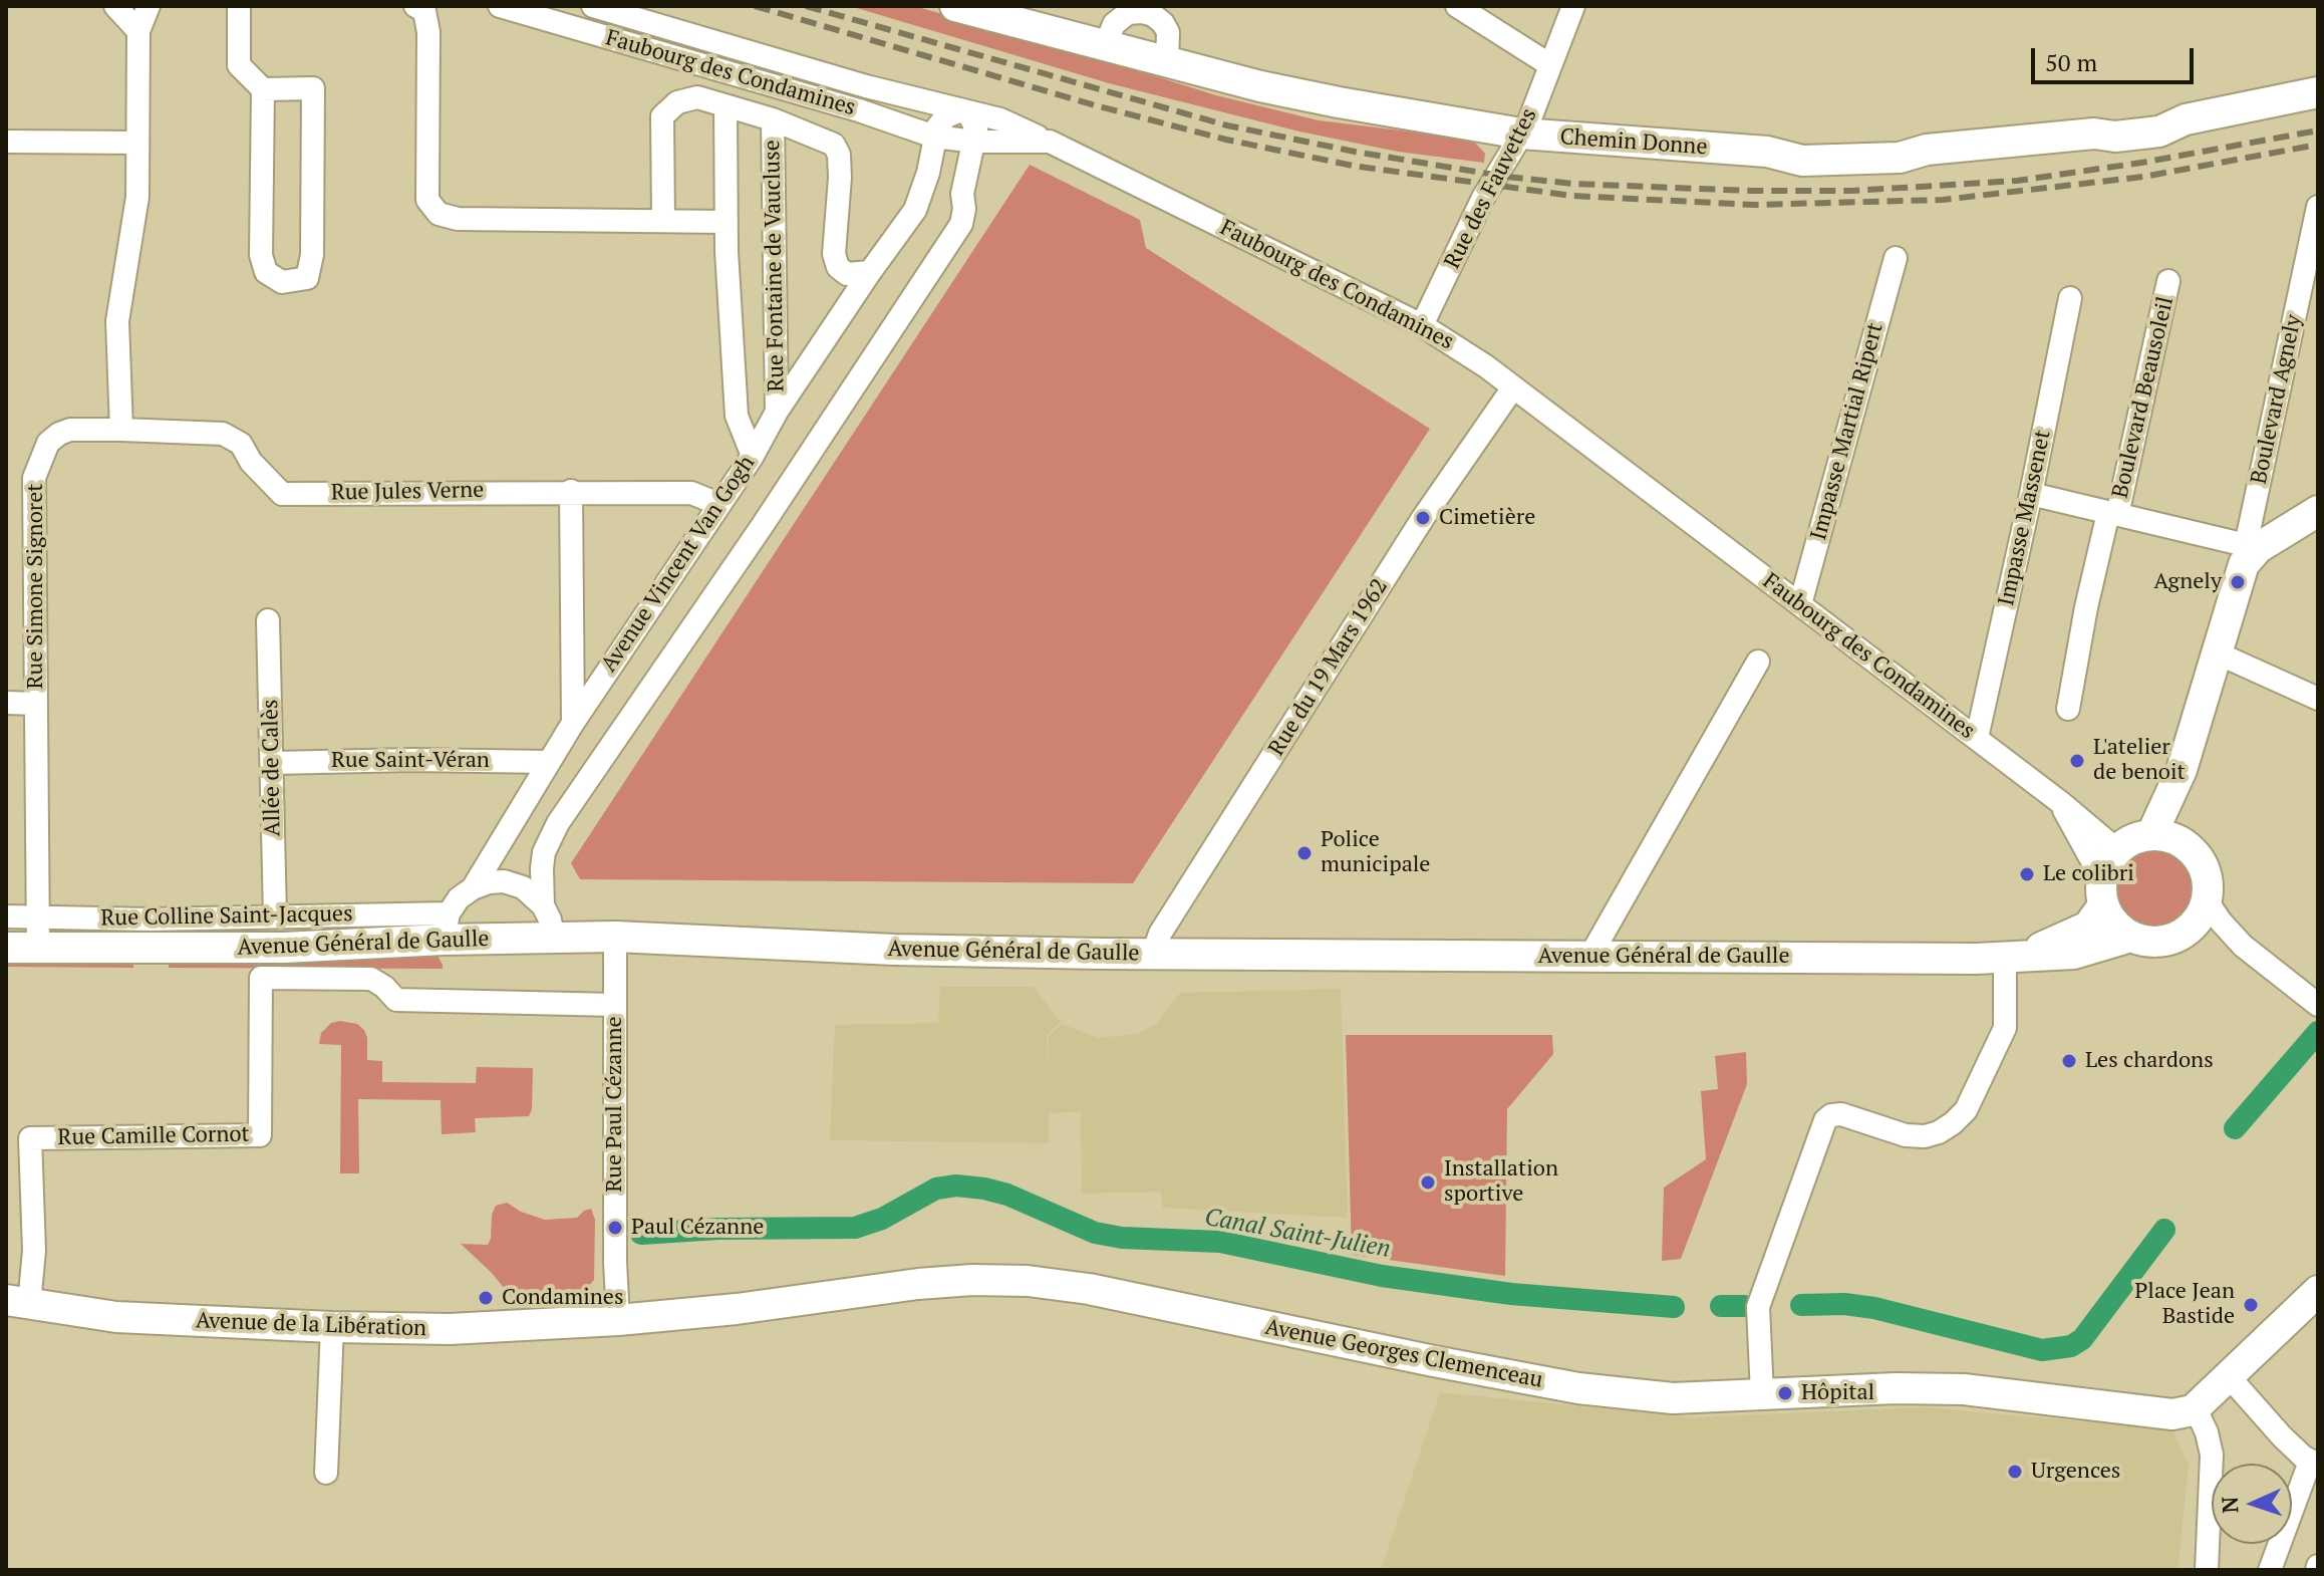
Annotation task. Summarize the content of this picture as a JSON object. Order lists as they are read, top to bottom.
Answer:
{
  "streets": {
    "street": [
      "Faubourg des Condamines",
      "Chemin Donne",
      "Rue des Fauvettes",
      "Rue Fontaine de Vaucluse",
      "Boulevard Beausoleil",
      "Boulevard Agnely",
      "Impasse Martial Ripert",
      "Rue Jules Verne",
      "Impasse Massenet",
      "Avenue Vincent Van Gogh",
      "Rue Simone Signoret",
      "Rue du 19 Mars 1962",
      "Rue Saint-Véran",
      "Allée de Calès",
      "Rue Colline Saint-Jacques",
      "Avenue Général de Gaulle",
      "Rue Paul Cézanne",
      "Rue Camille Cornot",
      "Avenue de la Libération",
      "Avenue Georges Clemenceau"
    ]
  },
  "crossings": [
    ["Faubourg des Condamines", "Rue des Fauvettes"],
    ["Faubourg des Condamines", "Boulevard Agnely"],
    ["Faubourg des Condamines", "Impasse Martial Ripert"],
    ["Faubourg des Condamines", "Impasse Massenet"],
    ["Faubourg des Condamines", "Avenue Vincent Van Gogh"],
    ["Faubourg des Condamines", "Rue du 19 Mars 1962"],
    ["Faubourg des Condamines", "Avenue Général de Gaulle"],
    ["Chemin Donne", "Rue des Fauvettes"],
    ["Rue Fontaine de Vaucluse", "Avenue Vincent Van Gogh"],
    ["Boulevard Agnely", "Avenue Général de Gaulle"],
    ["Rue Jules Verne", "Avenue Vincent Van Gogh"],
    ["Rue Jules Verne", "Rue Simone Signoret"],
    ["Avenue Vincent Van Gogh", "Rue Saint-Véran"],
    ["Avenue Vincent Van Gogh", "Rue Colline Saint-Jacques"],
    ["Avenue Vincent Van Gogh", "Avenue Général de Gaulle"],
    ["Rue Simone Signoret", "Rue Colline Saint-Jacques"],
    ["Rue Simone Signoret", "Avenue Général de Gaulle"],
    ["Rue du 19 Mars 1962", "Avenue Général de Gaulle"],
    ["Rue Saint-Véran", "Allée de Calès"],
    ["Allée de Calès", "Rue Colline Saint-Jacques"],
    ["Rue Colline Saint-Jacques", "Avenue Général de Gaulle"],
    ["Avenue Général de Gaulle", "Rue Paul Cézanne"],
    ["Rue Paul Cézanne", "Rue Camille Cornot"],
    ["Rue Paul Cézanne", "Avenue de la Libération"],
    ["Rue Paul Cézanne", "Avenue Georges Clemenceau"],
    ["Rue Camille Cornot", "Avenue de la Libération"],
    ["Avenue de la Libération", "Avenue Georges Clemenceau"]
  ],
  "water": ["Canal Saint-Julien"],
  "places": [
    "Cimetière",
    "Agnely",
    "L'atelier de benoit",
    "Police municipale",
    "Le colibri",
    "Les chardons",
    "Installation sportive",
    "Paul Cézanne",
    "Condamines",
    "Place Jean Bastide",
    "Hôpital",
    "Urgences"
  ],
  "scale_bar": "50 m",
  "north": "left"
}
